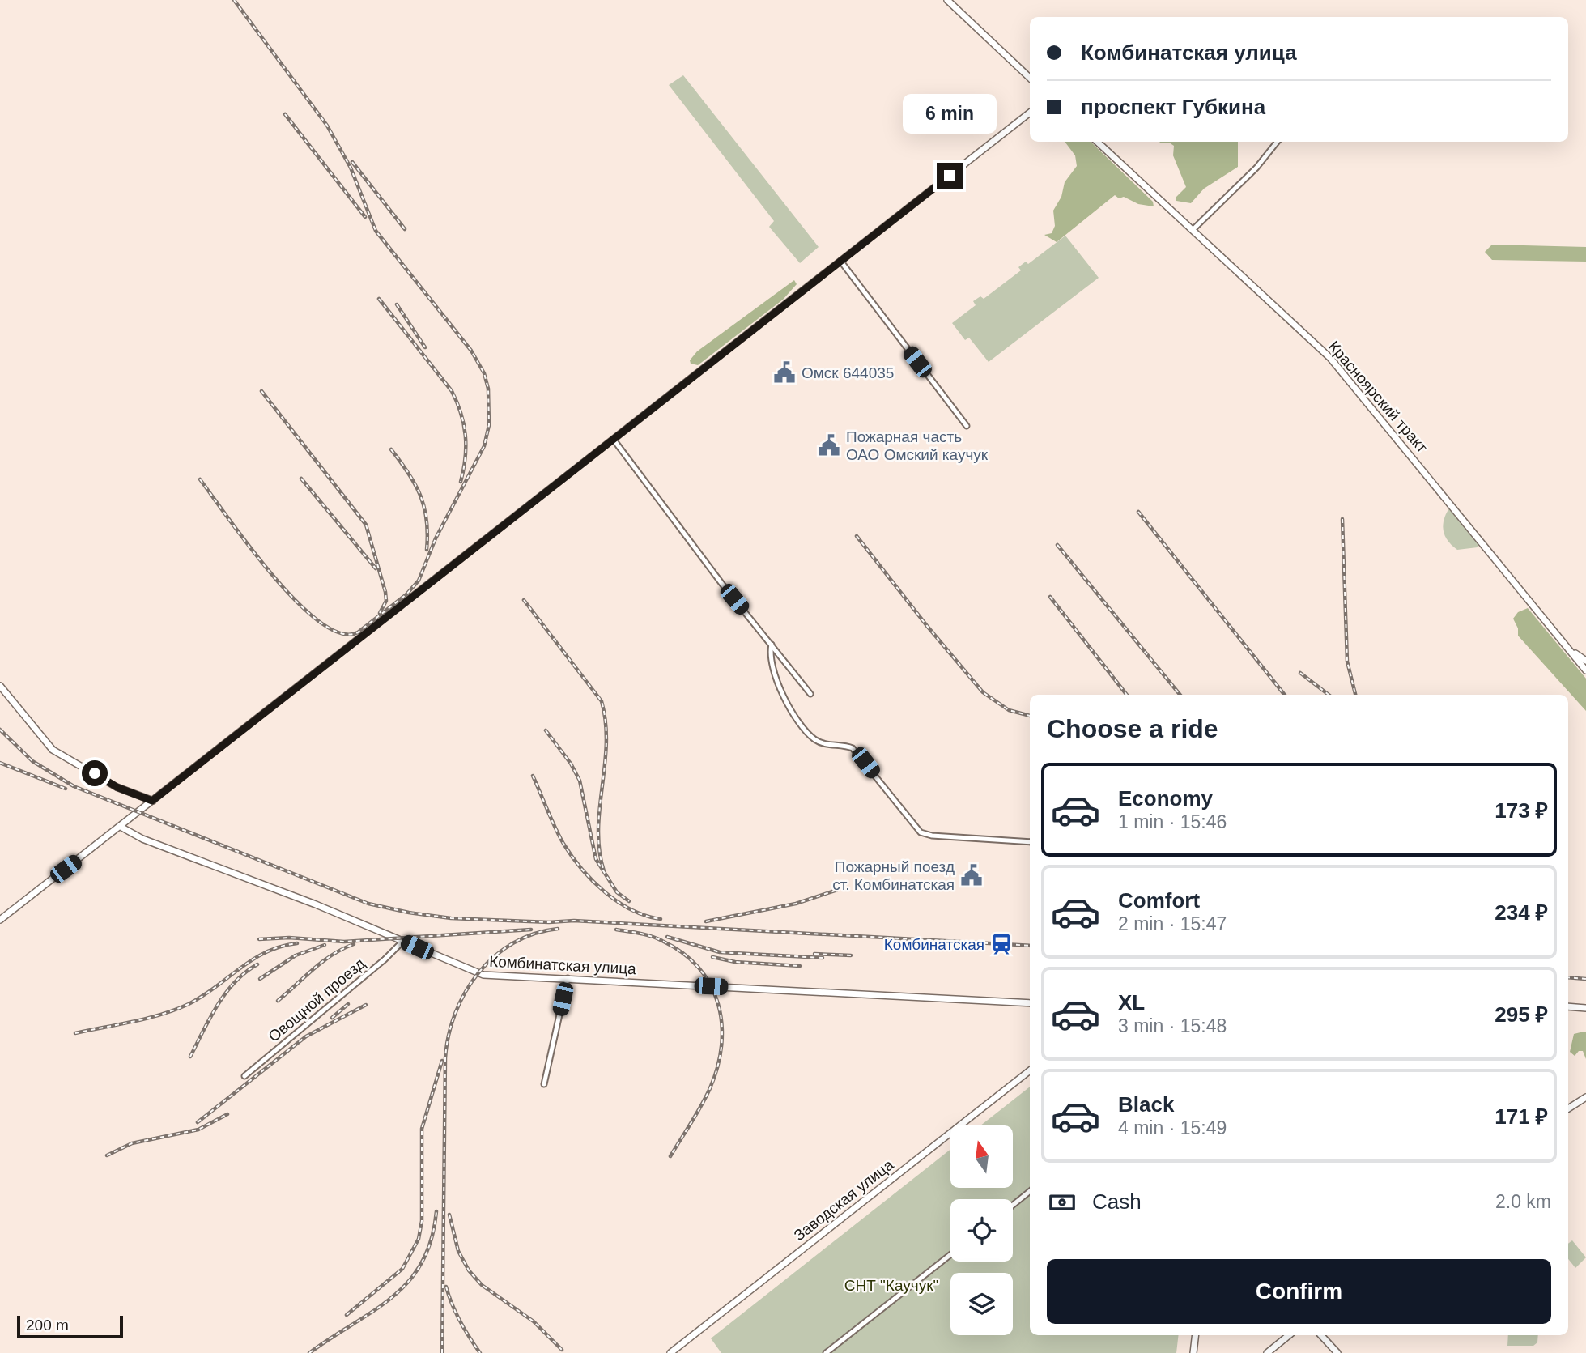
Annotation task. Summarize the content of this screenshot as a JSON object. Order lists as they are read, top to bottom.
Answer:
{
  "streets": {
    "main road": ["Красноярский тракт", "Комбинатская улица", "Заводская улица"],
    "street": ["Овощной проезд"]
  },
  "crossings": [
    ["Комбинатская улица", "Овощной проезд"]
  ],
  "parks": ["СНТ \"Каучук\""],
  "places": {
    "public building": ["Омск 644035", "Пожарная часть ОАО Омский каучук", "Пожарный поезд ст. Комбинатская"],
    "station": ["Комбинатская"]
  },
  "scale_bar": "200 m",
  "north": "top",
  "page": {
    "banner": ["Комбинатская улица", "проспект Губкина"],
    "bubble": "6 min",
    "heading": "Choose a ride",
    "list": [
      {
        "name": "Economy",
        "note": "1 min · 15:46",
        "value": "173 ₽"
      },
      {
        "name": "Comfort",
        "note": "2 min · 15:47",
        "value": "234 ₽"
      },
      {
        "name": "XL",
        "note": "3 min · 15:48",
        "value": "295 ₽"
      },
      {
        "name": "Black",
        "note": "4 min · 15:49",
        "value": "171 ₽"
      }
    ],
    "pay": ["Cash", "2.0 km"],
    "buttons": "Confirm",
    "scale": "200 m"
  }
}
